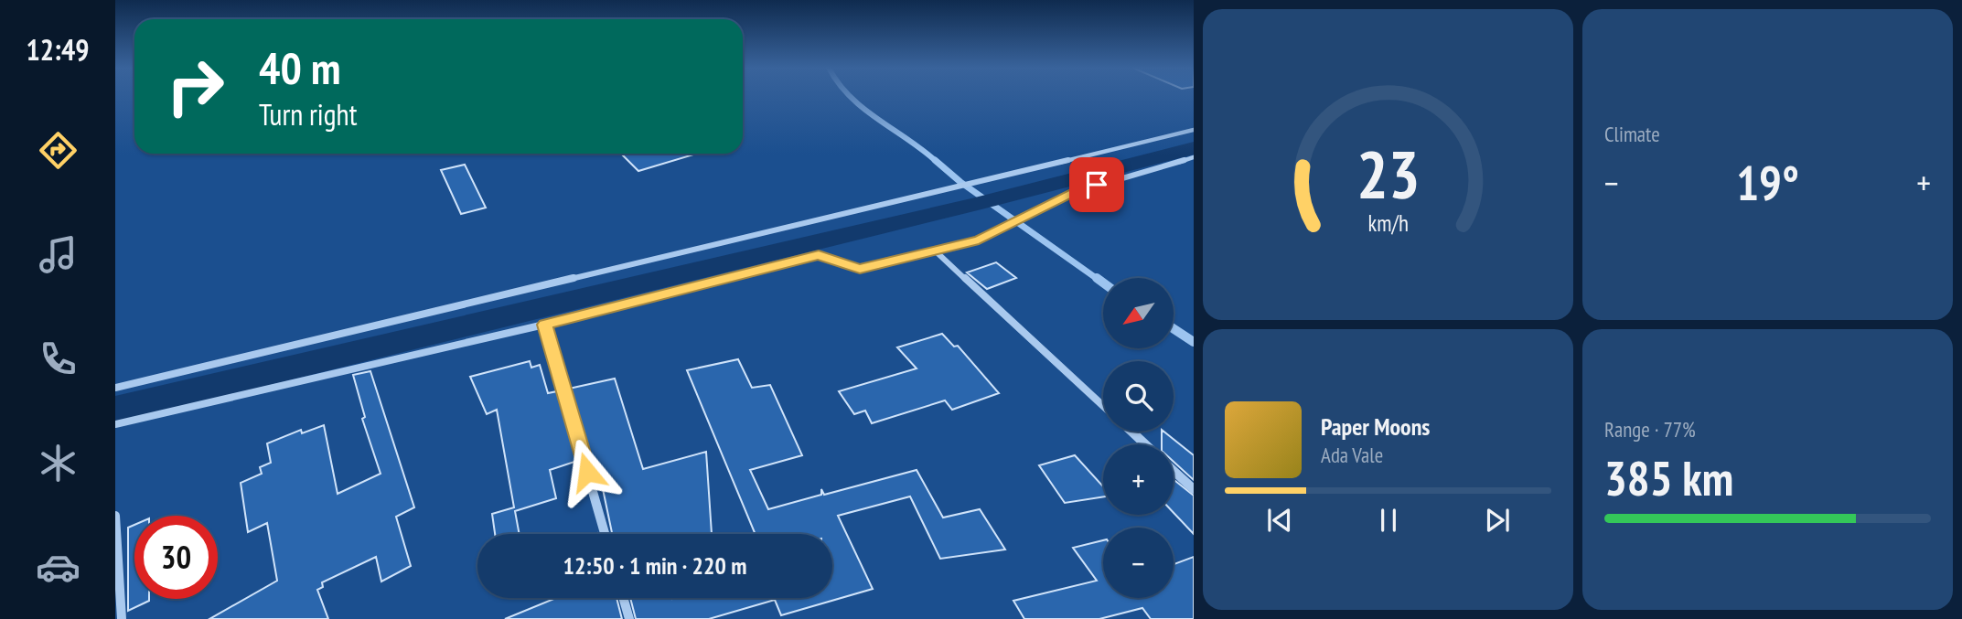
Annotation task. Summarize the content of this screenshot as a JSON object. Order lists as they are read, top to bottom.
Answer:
{
  "north": "bottom left",
  "page": {
    "tabs": "12:49",
    "tile": [
      "Climate",
      ["Range · 77%", "385 km"]
    ],
    "turn": ["40 m", "Turn right"],
    "heat": ["−", "19°", "+"],
    "map_buttons": ["+", "−"],
    "song": ["Paper Moons", "Ada Vale"],
    "limit": "30",
    "trip": "12:50 · 1 min · 220 m",
    "gauge": ["23", "km/h"]
  }
}
